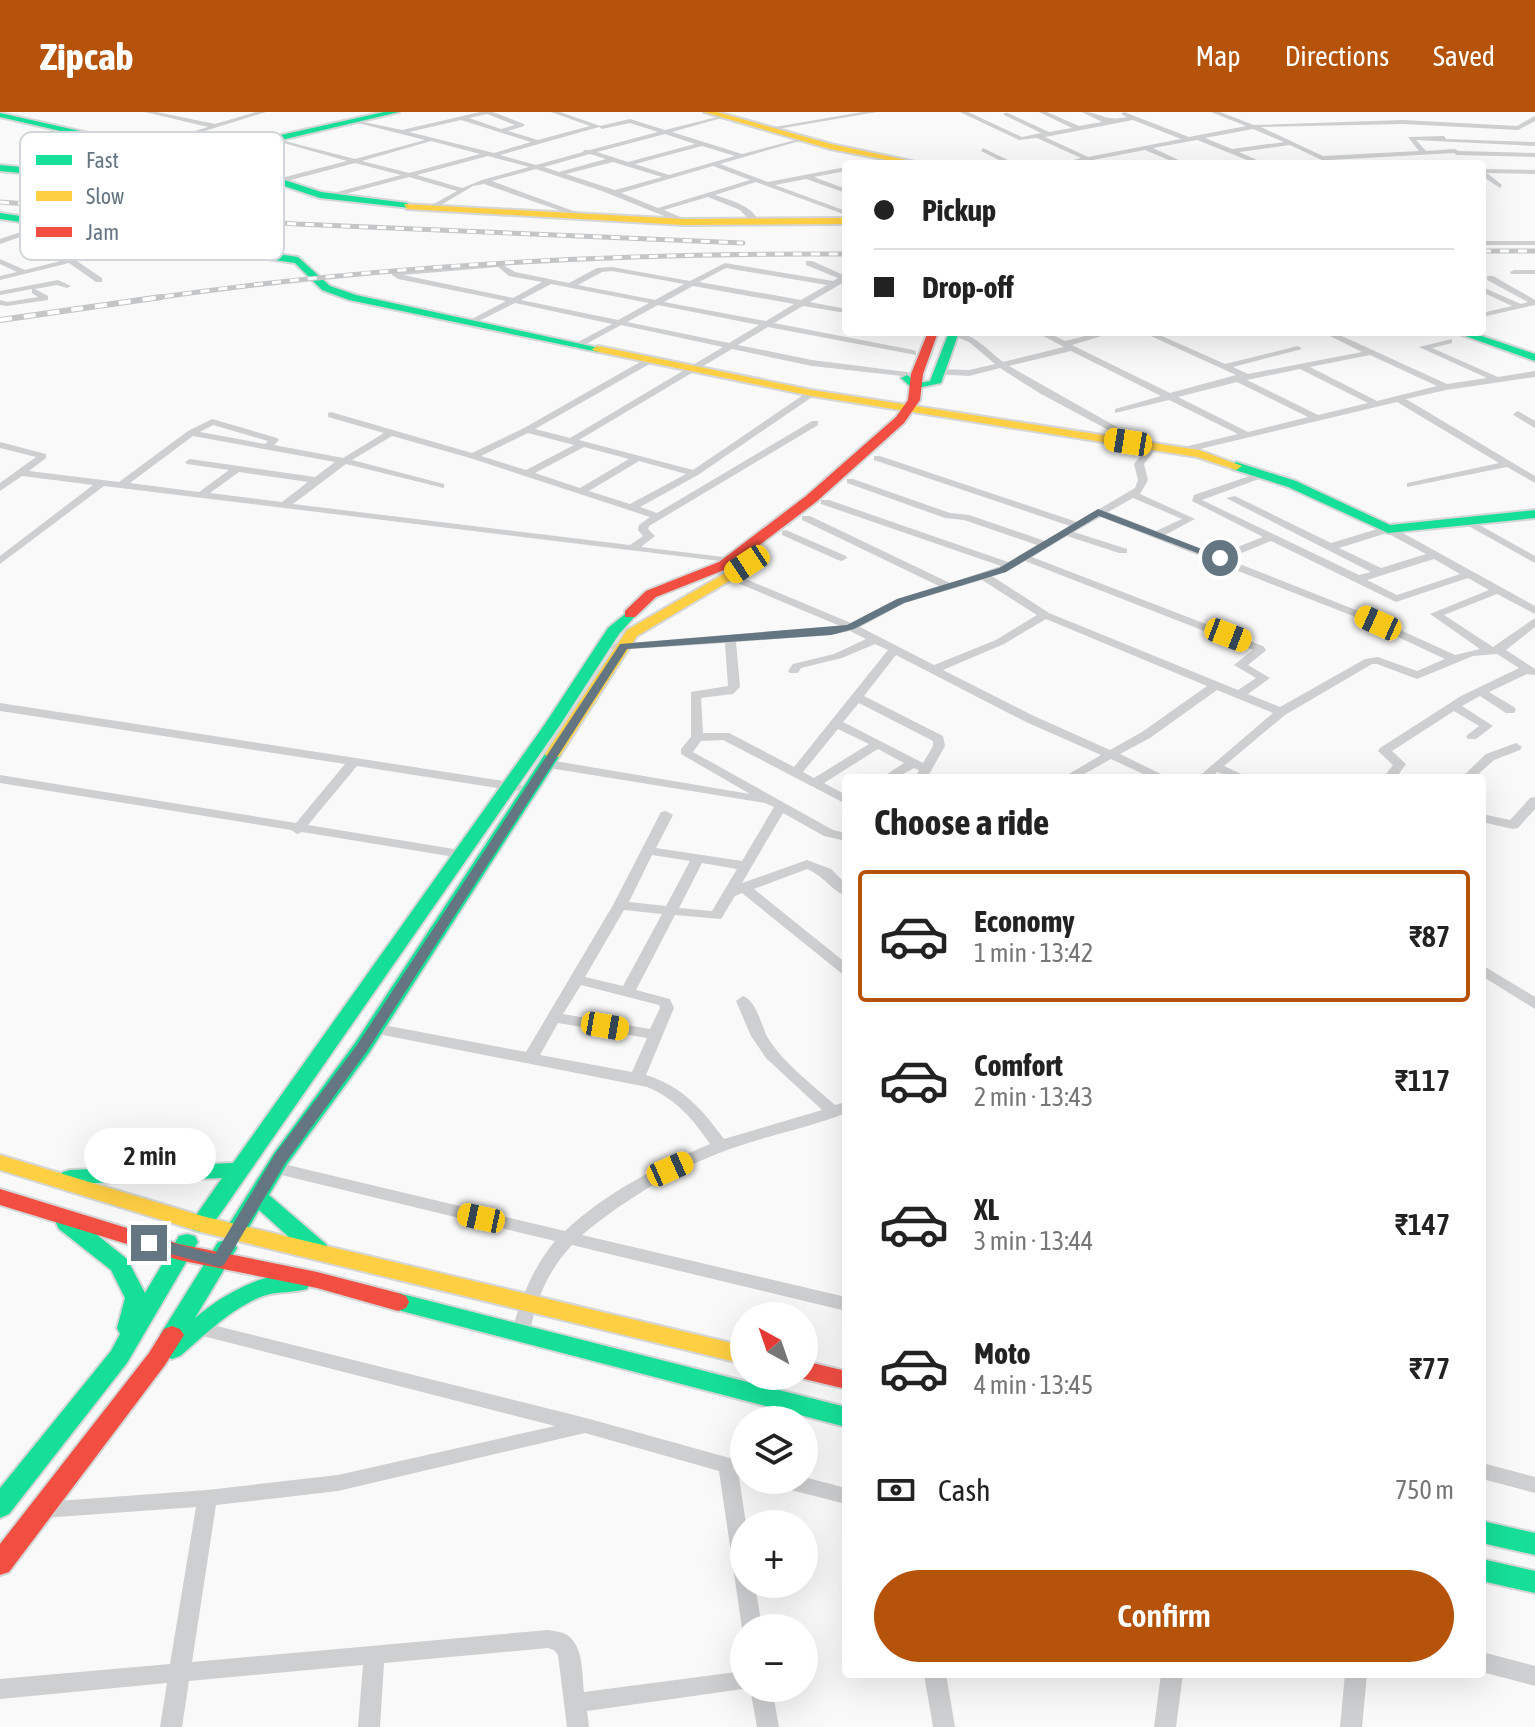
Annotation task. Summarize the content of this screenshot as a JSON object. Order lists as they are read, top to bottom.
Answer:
{
  "legend": ["Fast", "Slow", "Jam"],
  "north": "top left",
  "page": {
    "header": "Zipcab",
    "nav": ["Map", "Directions", "Saved"],
    "banner": ["Pickup", "Drop-off"],
    "heading": "Choose a ride",
    "list": [
      {
        "name": "Economy",
        "note": "1 min · 13:42",
        "value": "₹87"
      },
      {
        "name": "Comfort",
        "note": "2 min · 13:43",
        "value": "₹117"
      },
      {
        "name": "XL",
        "note": "3 min · 13:44",
        "value": "₹147"
      },
      {
        "name": "Moto",
        "note": "4 min · 13:45",
        "value": "₹77"
      }
    ],
    "bubble": "2 min",
    "map_buttons": ["+", "−"],
    "pay": ["Cash", "750 m"],
    "buttons": "Confirm"
  }
}
